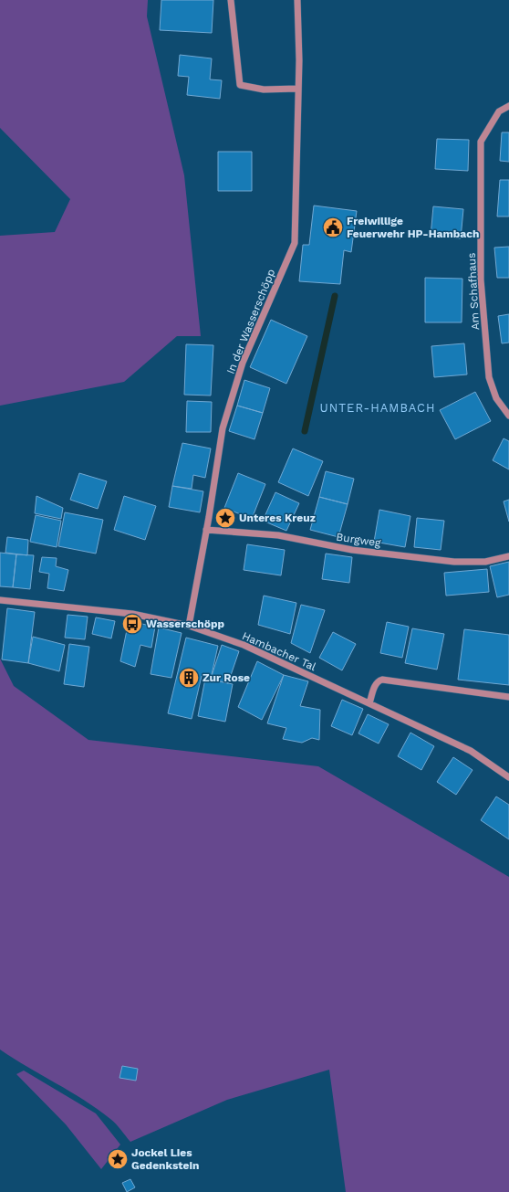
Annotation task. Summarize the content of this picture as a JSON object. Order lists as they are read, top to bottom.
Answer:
{
  "streets": {
    "street": [
      "Am Schafhaus",
      "In der Wasserschöpp",
      "Burgweg",
      "Hambacher Tal"
    ]
  },
  "crossings": [
    ["In der Wasserschöpp", "Burgweg"],
    ["In der Wasserschöpp", "Hambacher Tal"]
  ],
  "districts": ["UNTER-HAMBACH"],
  "places": {
    "public building": ["Freiwillige Feuerwehr HP-Hambach"],
    "place": ["Unteres Kreuz", "Jockel Lies Gedenkstein"],
    "bus stop": ["Wasserschöpp"],
    "building": ["Zur Rose"]
  }
}
